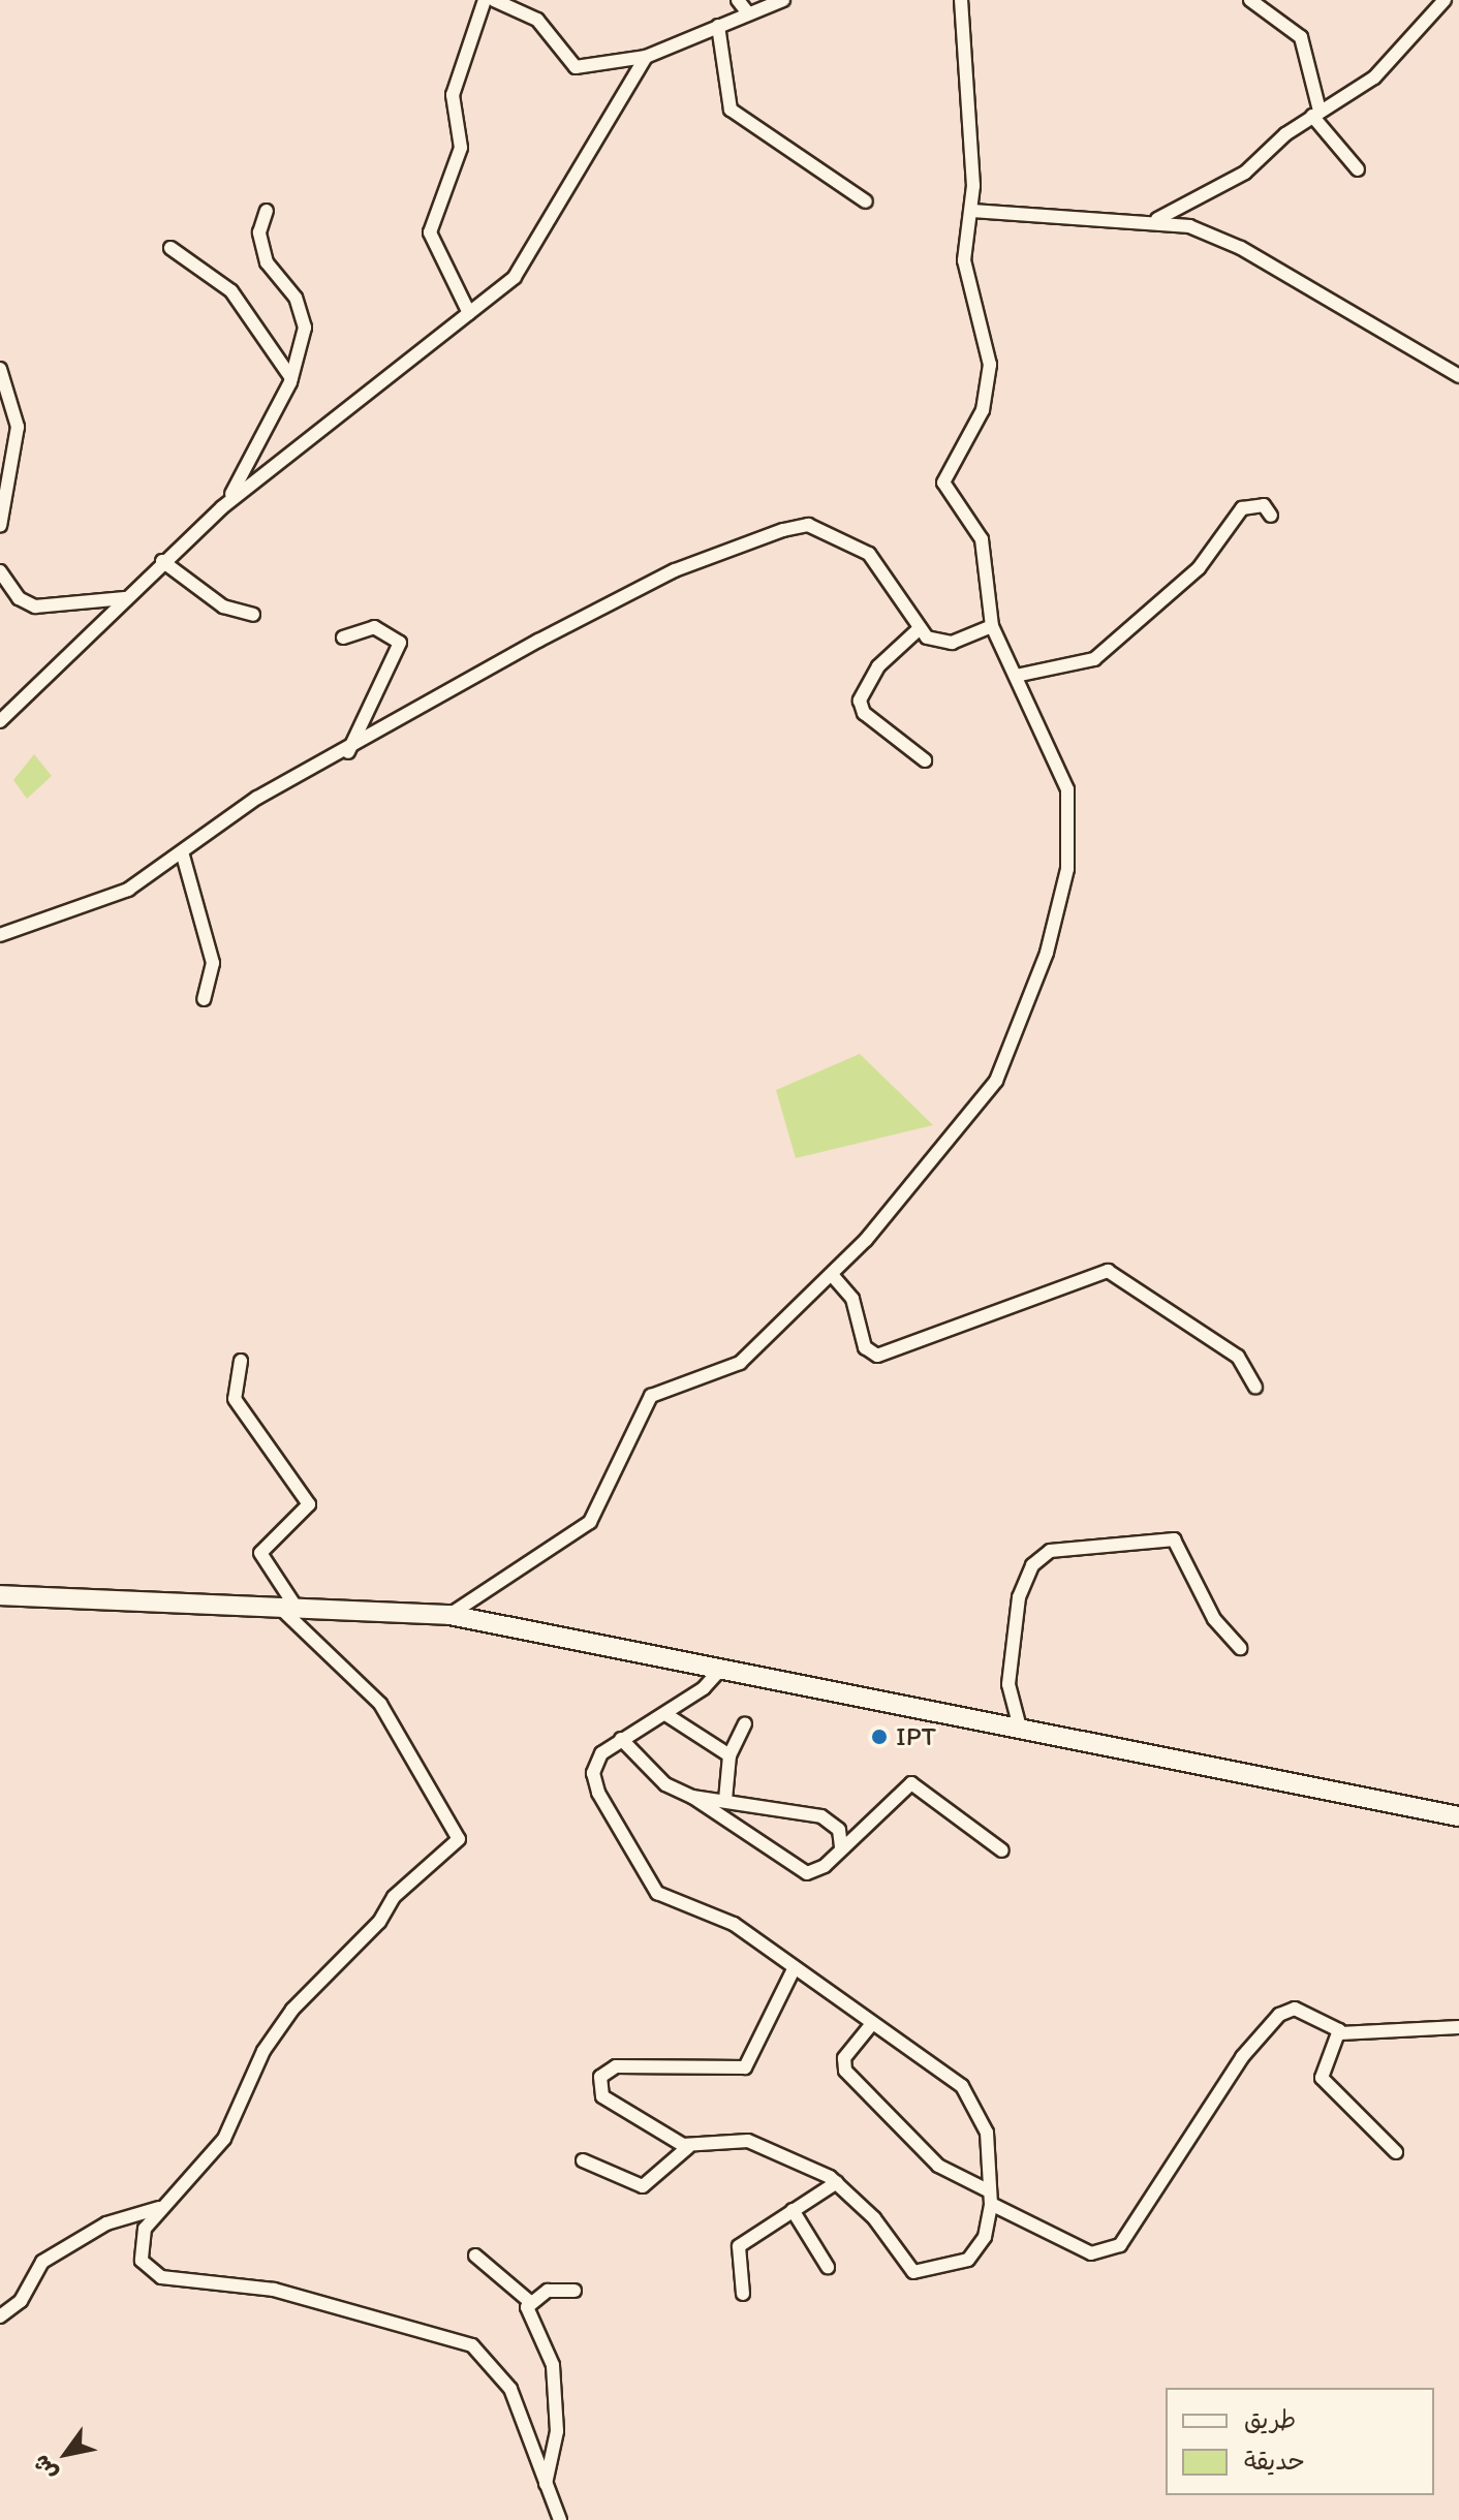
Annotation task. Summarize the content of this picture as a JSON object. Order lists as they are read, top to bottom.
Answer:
{
  "places": ["IPT"],
  "legend": ["طريق", "حديقة"],
  "north": "bottom left"
}
